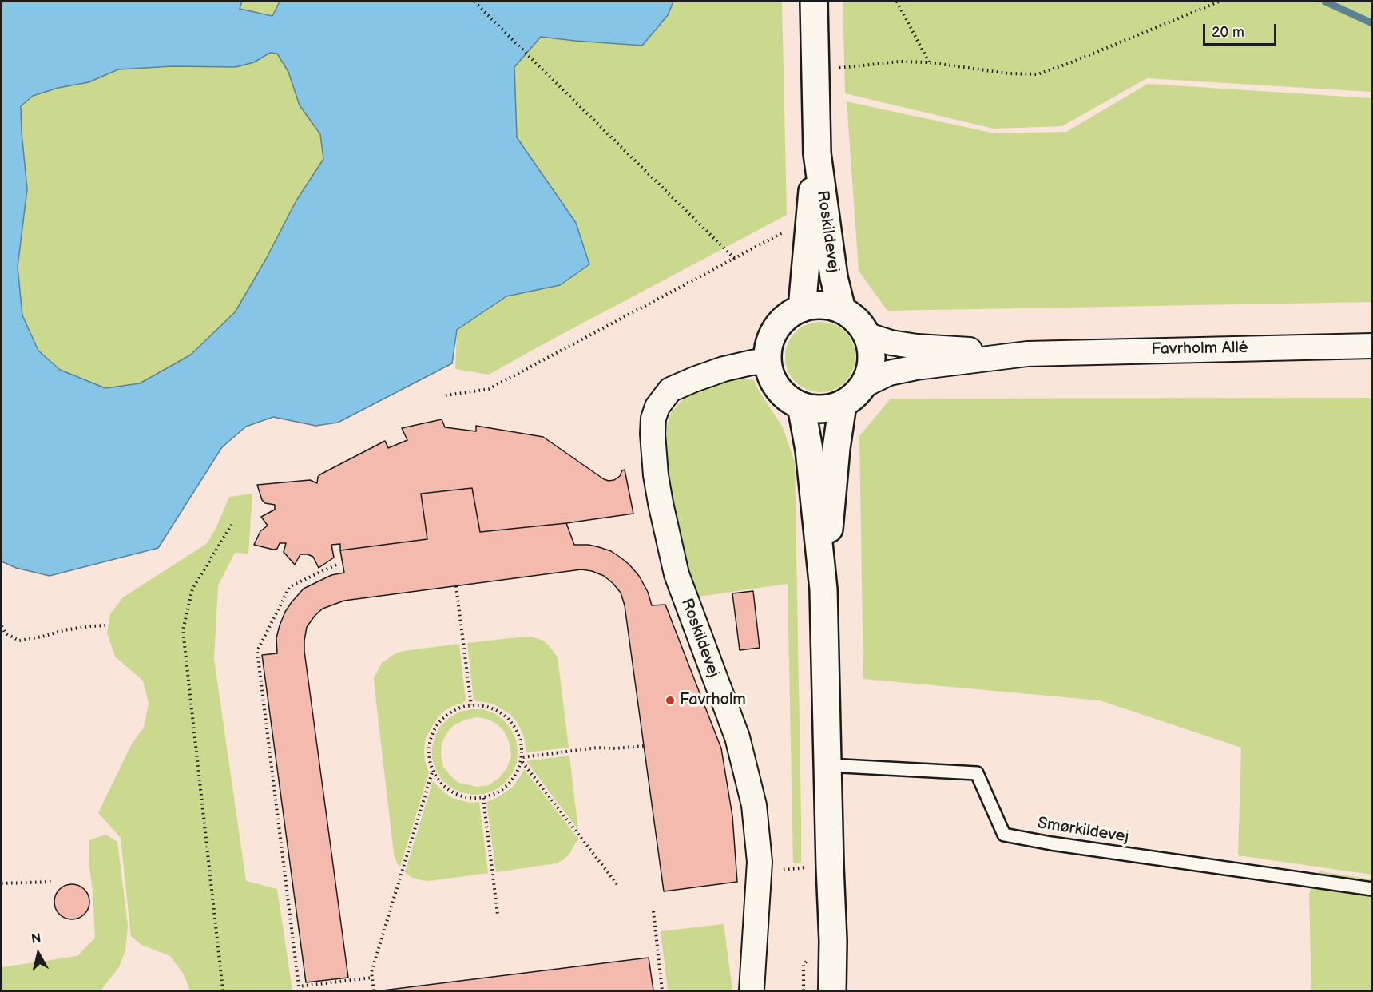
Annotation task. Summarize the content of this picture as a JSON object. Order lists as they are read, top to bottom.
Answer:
{
  "streets": {
    "street": ["Roskildevej", "Favrholm Allé"],
    "lane": ["Smørkildevej"]
  },
  "crossings": [
    ["Roskildevej", "Favrholm Allé"]
  ],
  "places": ["Favrholm"],
  "scale_bar": "20 m",
  "north": "top"
}
